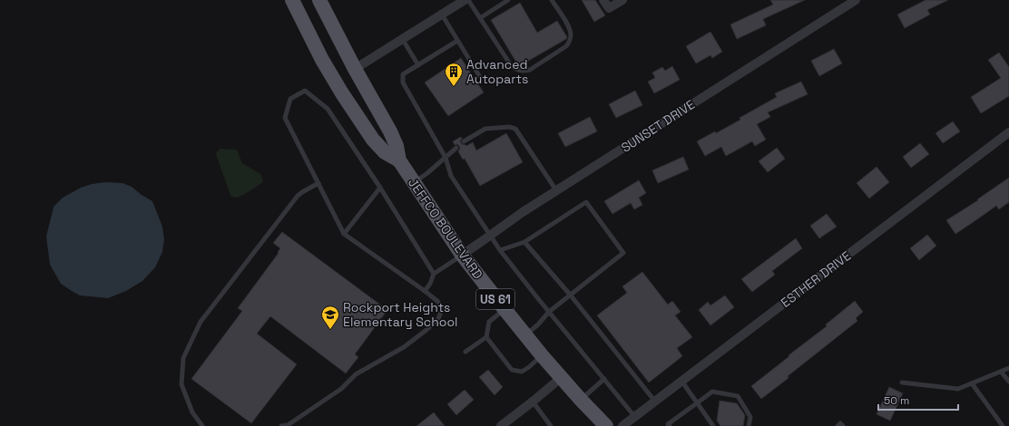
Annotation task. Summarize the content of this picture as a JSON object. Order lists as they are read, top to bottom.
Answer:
{
  "streets": {
    "main road": ["JEFFCO BOULEVARD", "US 61"],
    "street": ["SUNSET DRIVE", "ESTHER DRIVE"]
  },
  "crossings": [
    ["SUNSET DRIVE", "JEFFCO BOULEVARD"]
  ],
  "places": {
    "building": ["Advanced Autoparts"],
    "school or university": ["Rockport Heights Elementary School"]
  },
  "scale_bar": "50 m"
}
